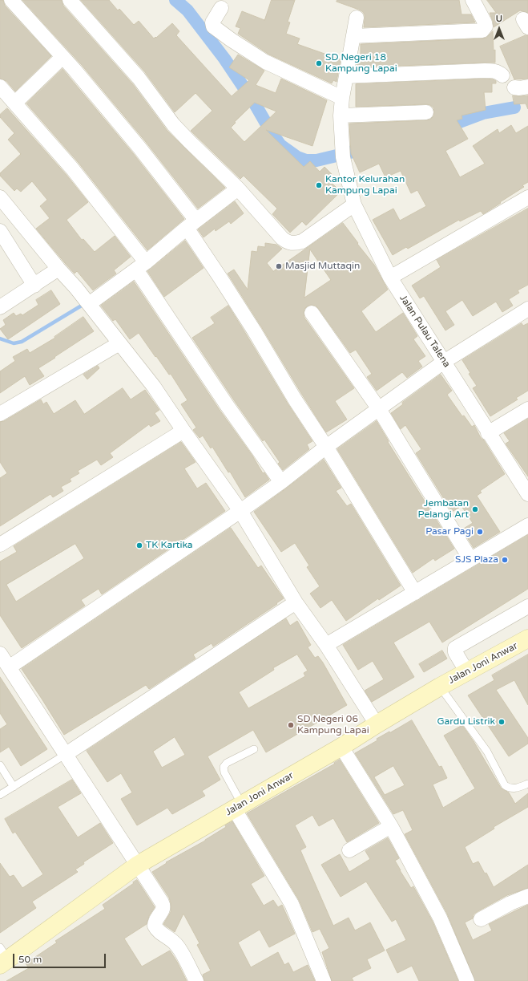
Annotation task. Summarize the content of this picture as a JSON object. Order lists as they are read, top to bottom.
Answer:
{
  "streets": {
    "main road": ["Jalan Joni Anwar"],
    "street": ["Jalan Pulau Talena"]
  },
  "places": [
    "SD Negeri 18 Kampung Lapai",
    "Kantor Kelurahan Kampung Lapai",
    "Masjid Muttaqin",
    "Jembatan Pelangi Art",
    "Pasar Pagi",
    "TK Kartika",
    "SJS Plaza",
    "Gardu Listrik",
    "SD Negeri 06 Kampung Lapai"
  ],
  "scale_bar": "50 m",
  "north": "top"
}
